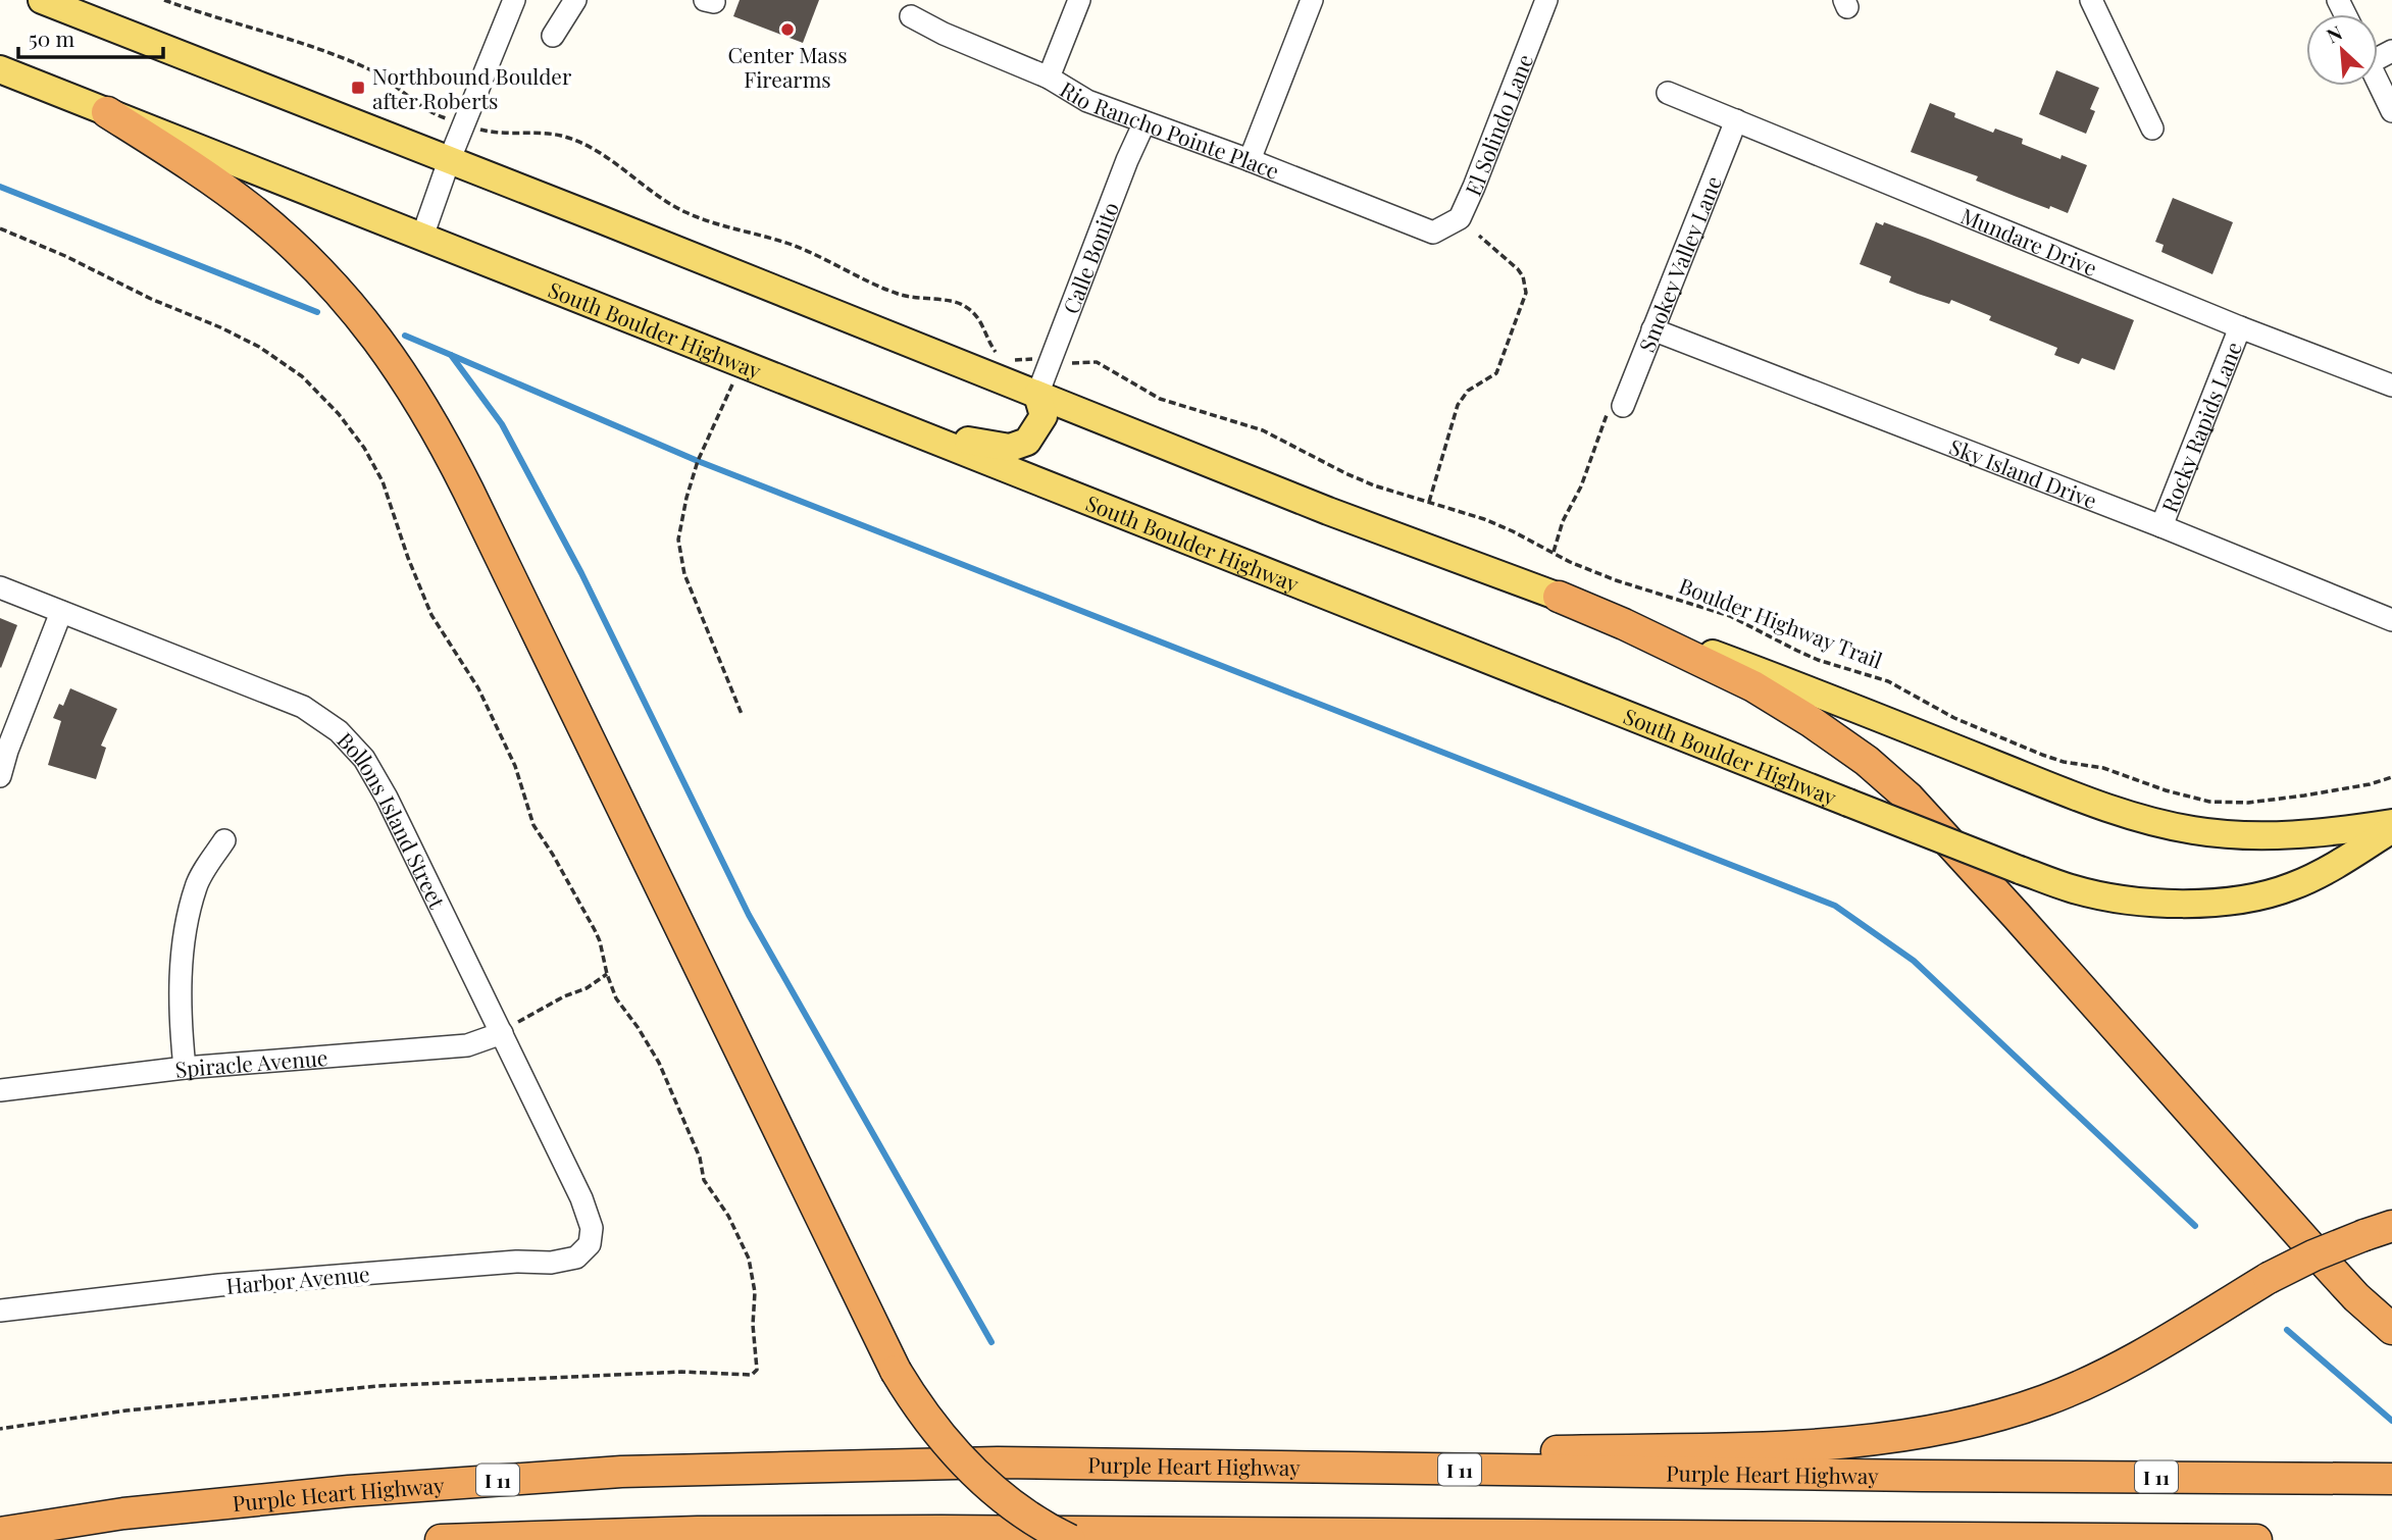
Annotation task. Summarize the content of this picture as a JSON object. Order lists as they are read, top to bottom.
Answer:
{
  "streets": {
    "highway": ["Purple Heart Highway", "I 11"],
    "main road": ["South Boulder Highway"],
    "street": [
      "El Solindo Lane",
      "Rio Rancho Pointe Place",
      "Mundare Drive",
      "Calle Bonito",
      "Smokey Valley Lane",
      "Rocky Rapids Lane",
      "Sky Island Drive",
      "Bollons Island Street",
      "Spiracle Avenue",
      "Harbor Avenue"
    ],
    "path": ["Boulder Highway Trail"]
  },
  "crossings": [
    ["El Solindo Lane", "Rio Rancho Pointe Place"],
    ["Rio Rancho Pointe Place", "Calle Bonito"],
    ["Mundare Drive", "Smokey Valley Lane"],
    ["Mundare Drive", "Rocky Rapids Lane"],
    ["Calle Bonito", "Boulder Highway Trail"],
    ["Smokey Valley Lane", "Sky Island Drive"],
    ["Rocky Rapids Lane", "Sky Island Drive"],
    ["Bollons Island Street", "Spiracle Avenue"],
    ["Bollons Island Street", "Harbor Avenue"]
  ],
  "places": {
    "other": ["Center Mass Firearms"],
    "transit": ["Northbound Boulder after Roberts"]
  },
  "scale_bar": "50 m",
  "north": "top left"
}
